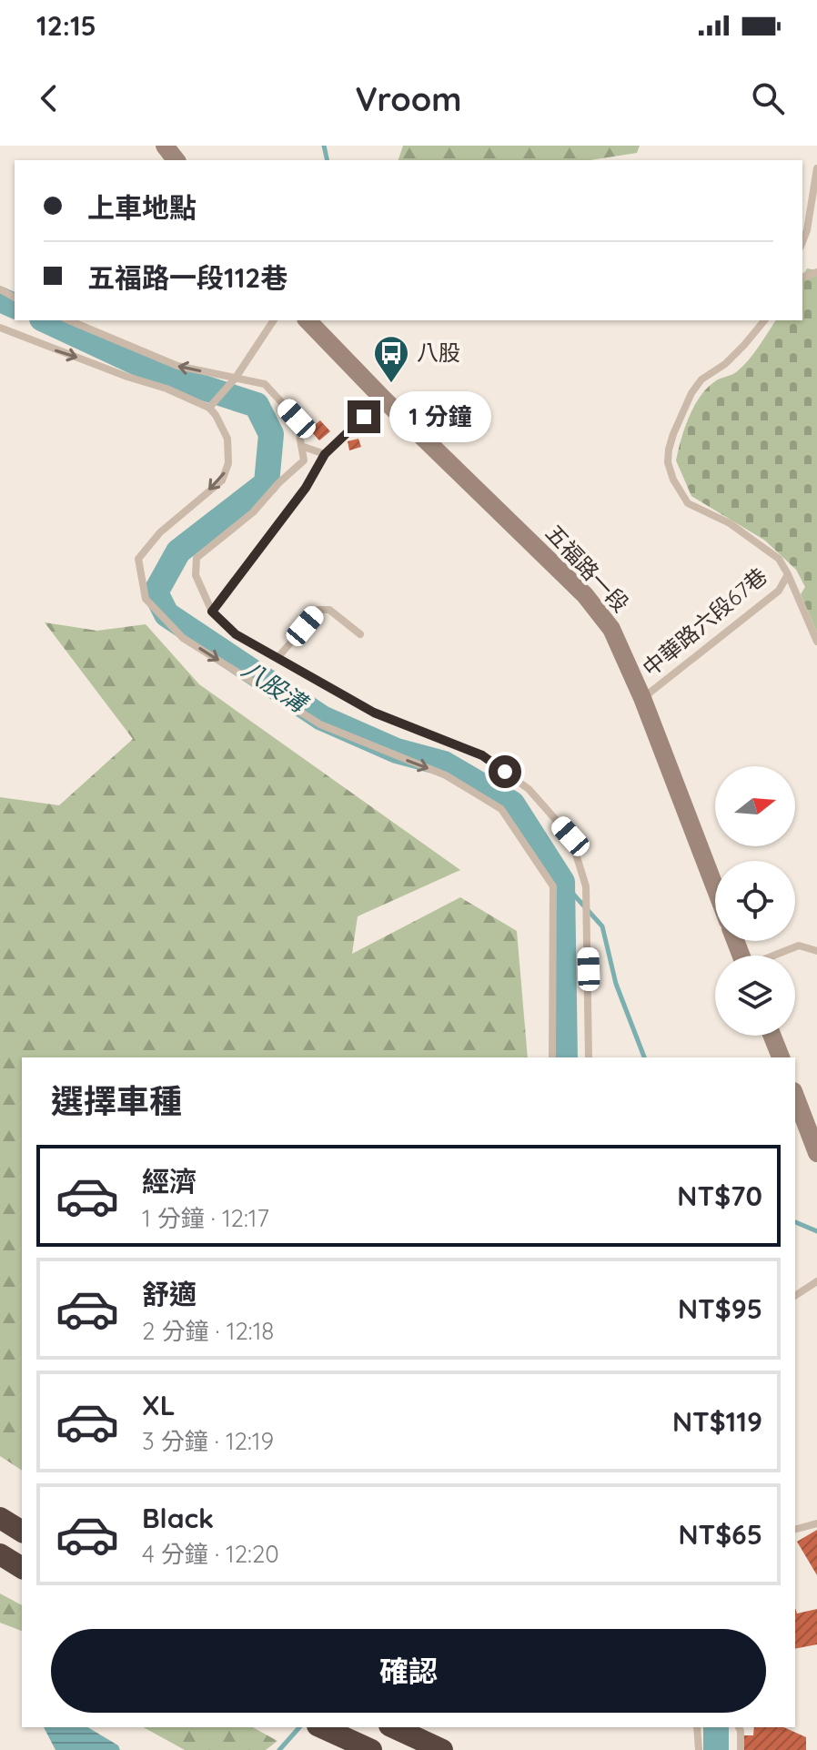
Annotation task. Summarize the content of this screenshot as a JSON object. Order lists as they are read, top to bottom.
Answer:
{
  "streets": {
    "main road": ["五福路一段"],
    "lane": ["中華路六段67巷"]
  },
  "crossings": [
    ["五福路一段", "中華路六段67巷"]
  ],
  "water": ["八股溝"],
  "places": {
    "bus stop": ["八股"]
  },
  "north": "right",
  "page": {
    "status": "12:15",
    "header": "Vroom",
    "banner": ["上車地點", "五福路一段112巷"],
    "bubble": "1 分鐘",
    "heading": "選擇車種",
    "list": [
      {
        "name": "經濟",
        "note": "1 分鐘 · 12:17",
        "value": "NT$70"
      },
      {
        "name": "舒適",
        "note": "2 分鐘 · 12:18",
        "value": "NT$95"
      },
      {
        "name": "XL",
        "note": "3 分鐘 · 12:19",
        "value": "NT$119"
      },
      {
        "name": "Black",
        "note": "4 分鐘 · 12:20",
        "value": "NT$65"
      }
    ],
    "buttons": "確認"
  }
}
